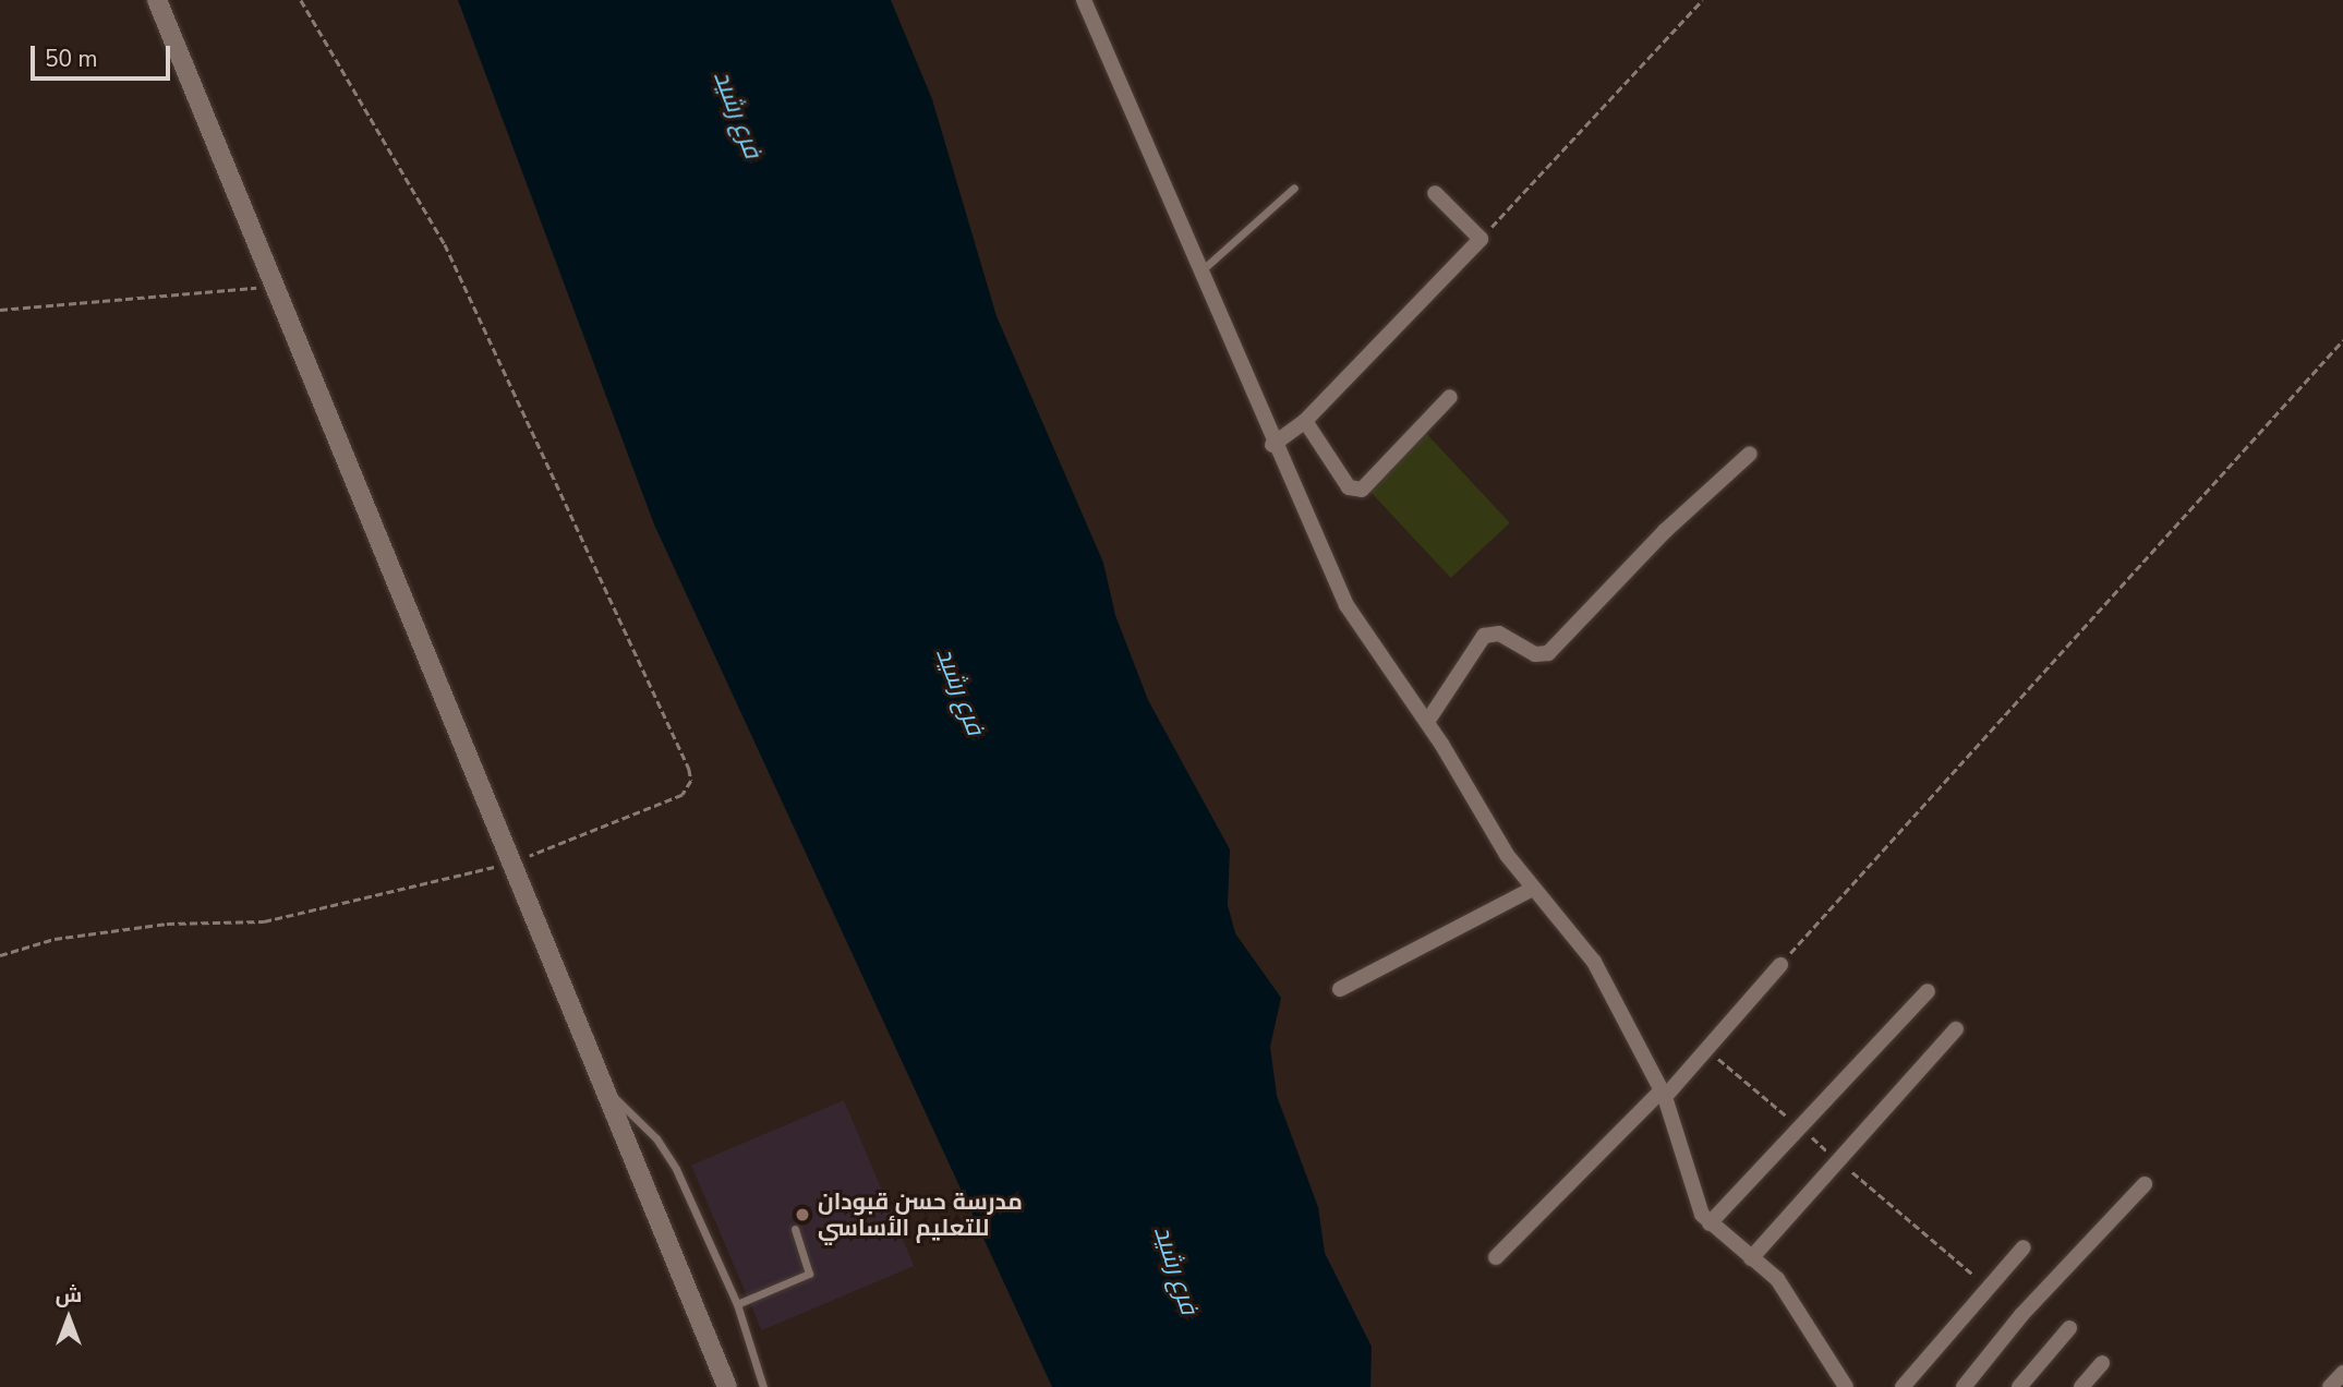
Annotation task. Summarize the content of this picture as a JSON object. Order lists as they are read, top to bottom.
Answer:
{
  "water": ["فرع رشيد"],
  "places": ["مدرسة حسن قبودان للتعليم الأساسي"],
  "scale_bar": "50 m",
  "north": "top"
}
